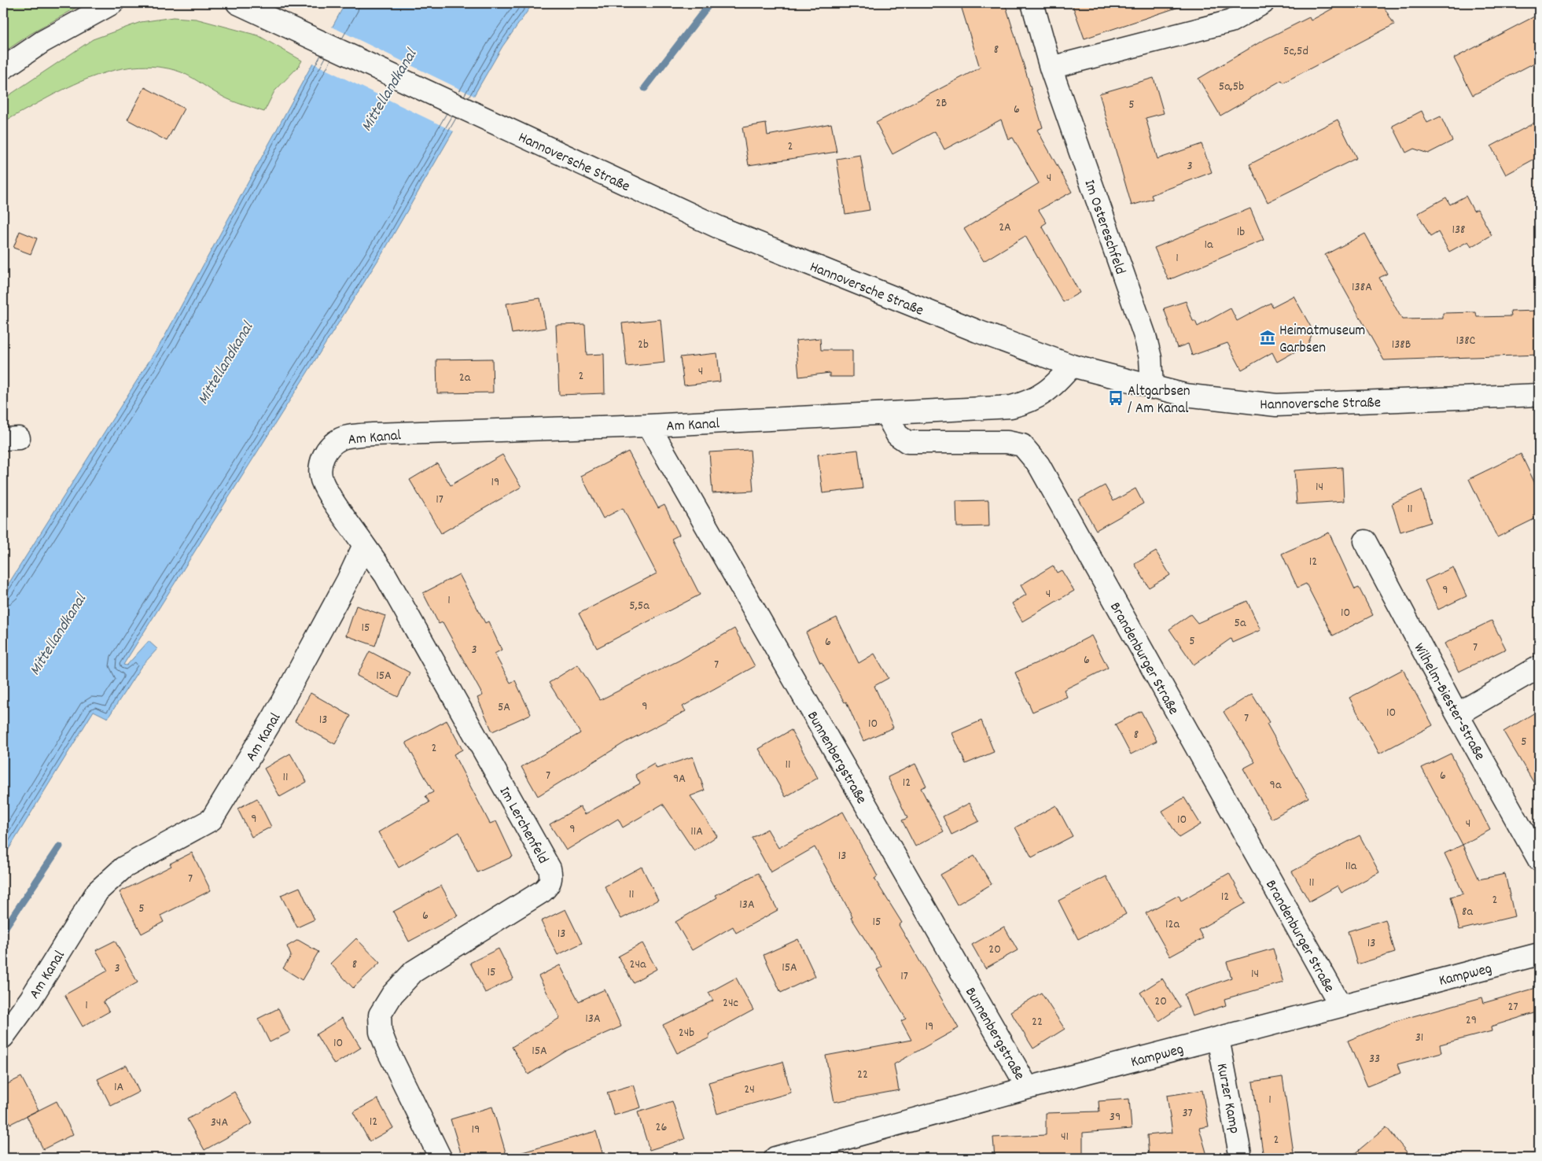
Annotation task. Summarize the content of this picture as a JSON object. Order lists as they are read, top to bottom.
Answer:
{
  "streets": {
    "street": [
      "Hannoversche Straße",
      "Im Ostereschfeld",
      "Am Kanal",
      "Brandenburger Straße",
      "Wilhelm-Biester-Straße",
      "Bunnenbergstraße",
      "Im Lerchenfeld",
      "Kampweg",
      "Kurzer Kamp"
    ]
  },
  "crossings": [
    ["Hannoversche Straße", "Im Ostereschfeld"],
    ["Hannoversche Straße", "Am Kanal"],
    ["Am Kanal", "Brandenburger Straße"],
    ["Am Kanal", "Bunnenbergstraße"],
    ["Am Kanal", "Im Lerchenfeld"],
    ["Brandenburger Straße", "Kampweg"],
    ["Bunnenbergstraße", "Kampweg"],
    ["Kampweg", "Kurzer Kamp"]
  ],
  "water": ["Mittellandkanal"],
  "places": {
    "museum": ["Heimatmuseum Garbsen"],
    "bus stop": ["Altgarbsen / Am Kanal"]
  },
  "house_numbers": [
    "8",
    "5c,5d",
    "5a,5b",
    "2B",
    "5",
    "6",
    "2",
    "3",
    "4",
    "2A",
    "138",
    "1b",
    "1a",
    "1",
    "138A",
    "138C",
    "2b",
    "138B",
    "4",
    "2",
    "2a",
    "19",
    "14",
    "17",
    "11",
    "12",
    "9",
    "4",
    "1",
    "5,5a",
    "10",
    "5a",
    "15",
    "5",
    "6",
    "7",
    "3",
    "6",
    "7",
    "15A",
    "9",
    "5A",
    "10",
    "7",
    "13",
    "10",
    "8",
    "5",
    "2",
    "11",
    "7",
    "6",
    "11",
    "9A",
    "12",
    "9a",
    "9",
    "10",
    "4",
    "9",
    "11A",
    "13",
    "11a",
    "7",
    "11",
    "11",
    "12",
    "2",
    "13A",
    "5",
    "8a",
    "6",
    "15",
    "12a",
    "13",
    "13",
    "20",
    "8",
    "24a",
    "15A",
    "3",
    "15",
    "14",
    "17",
    "20",
    "24c",
    "1",
    "27",
    "13A",
    "29",
    "22",
    "19",
    "24b",
    "31",
    "10",
    "15A",
    "33",
    "22",
    "1A",
    "24",
    "1",
    "37",
    "39",
    "12",
    "34A",
    "26",
    "19",
    "41",
    "2"
  ]
}
